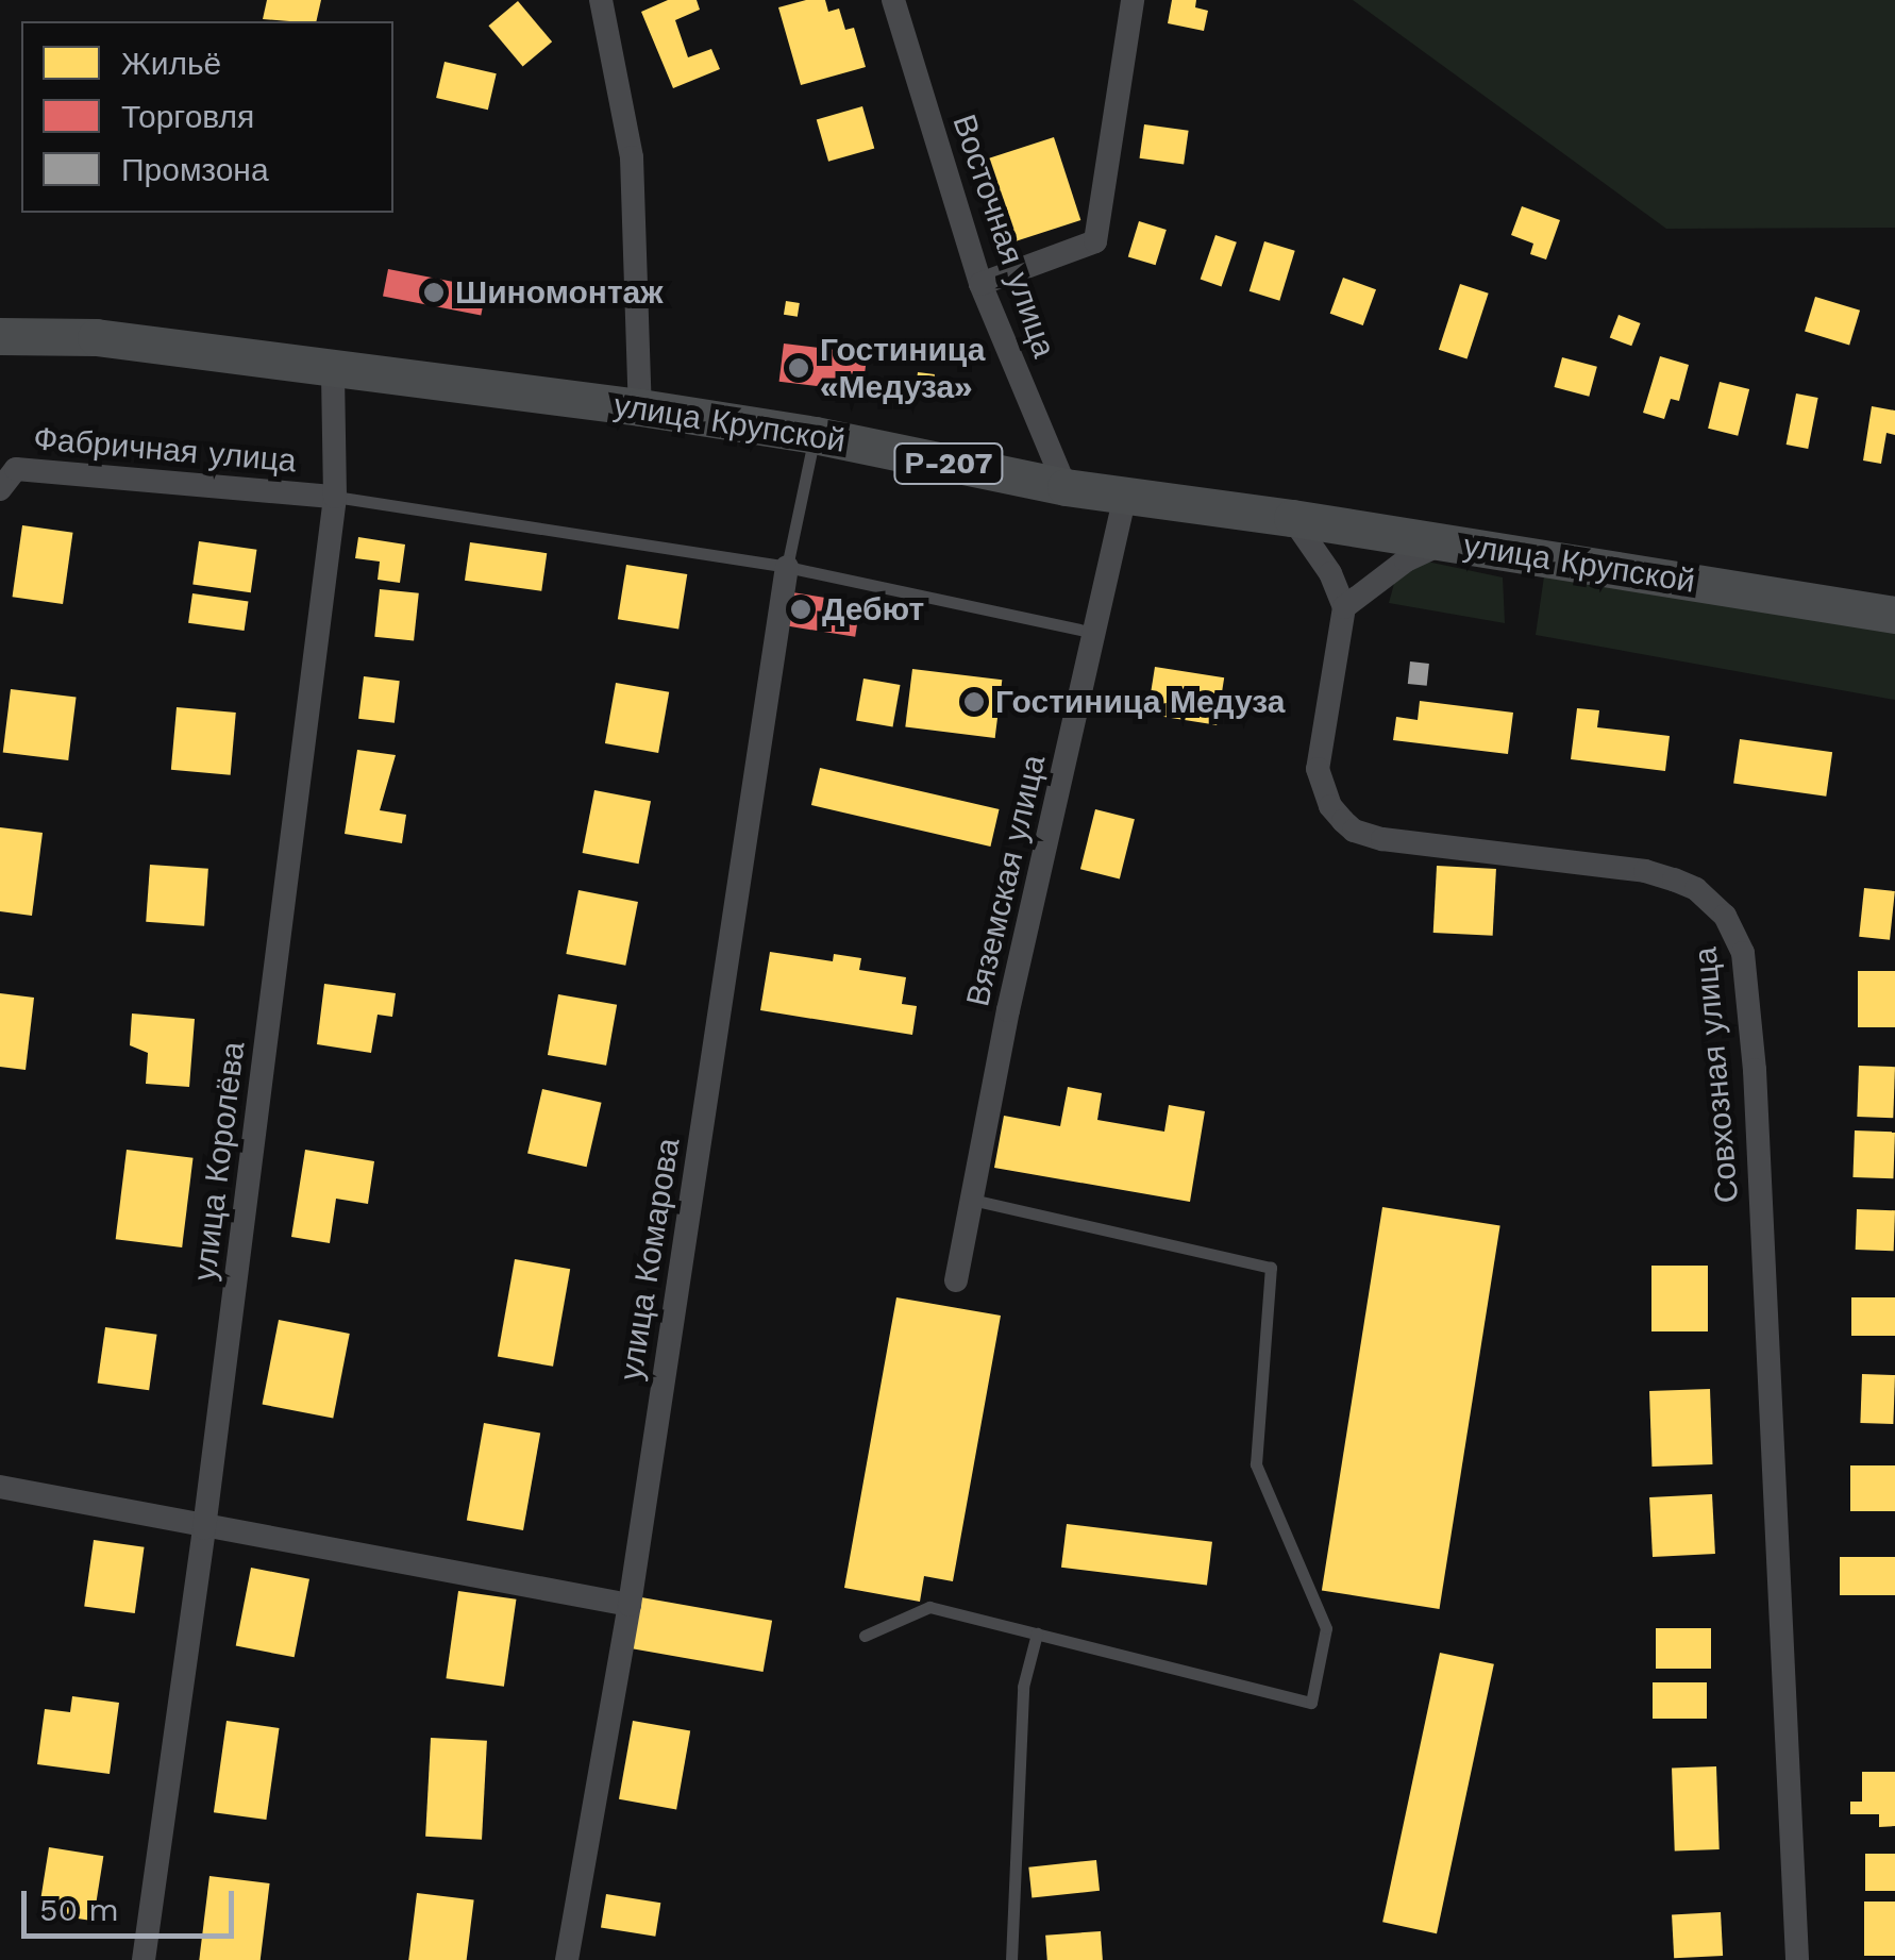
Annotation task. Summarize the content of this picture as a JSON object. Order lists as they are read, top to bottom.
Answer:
{
  "streets": {
    "main road": ["улица Крупской", "Р-207"],
    "street": [
      "Восточная улица",
      "Фабричная улица",
      "Вяземская улица",
      "Совхозная улица",
      "улица Королёва",
      "улица Комарова"
    ]
  },
  "crossings": [
    ["Восточная улица", "улица Крупской"],
    ["улица Крупской", "Вяземская улица"],
    ["улица Крупской", "улица Королёва"],
    ["Фабричная улица", "улица Королёва"]
  ],
  "places": [
    "Шиномонтаж",
    "Гостиница «Медуза»",
    "Дебют",
    "Гостиница Медуза"
  ],
  "legend": ["Жильё", "Торговля", "Промзона"],
  "scale_bar": "50 m"
}
